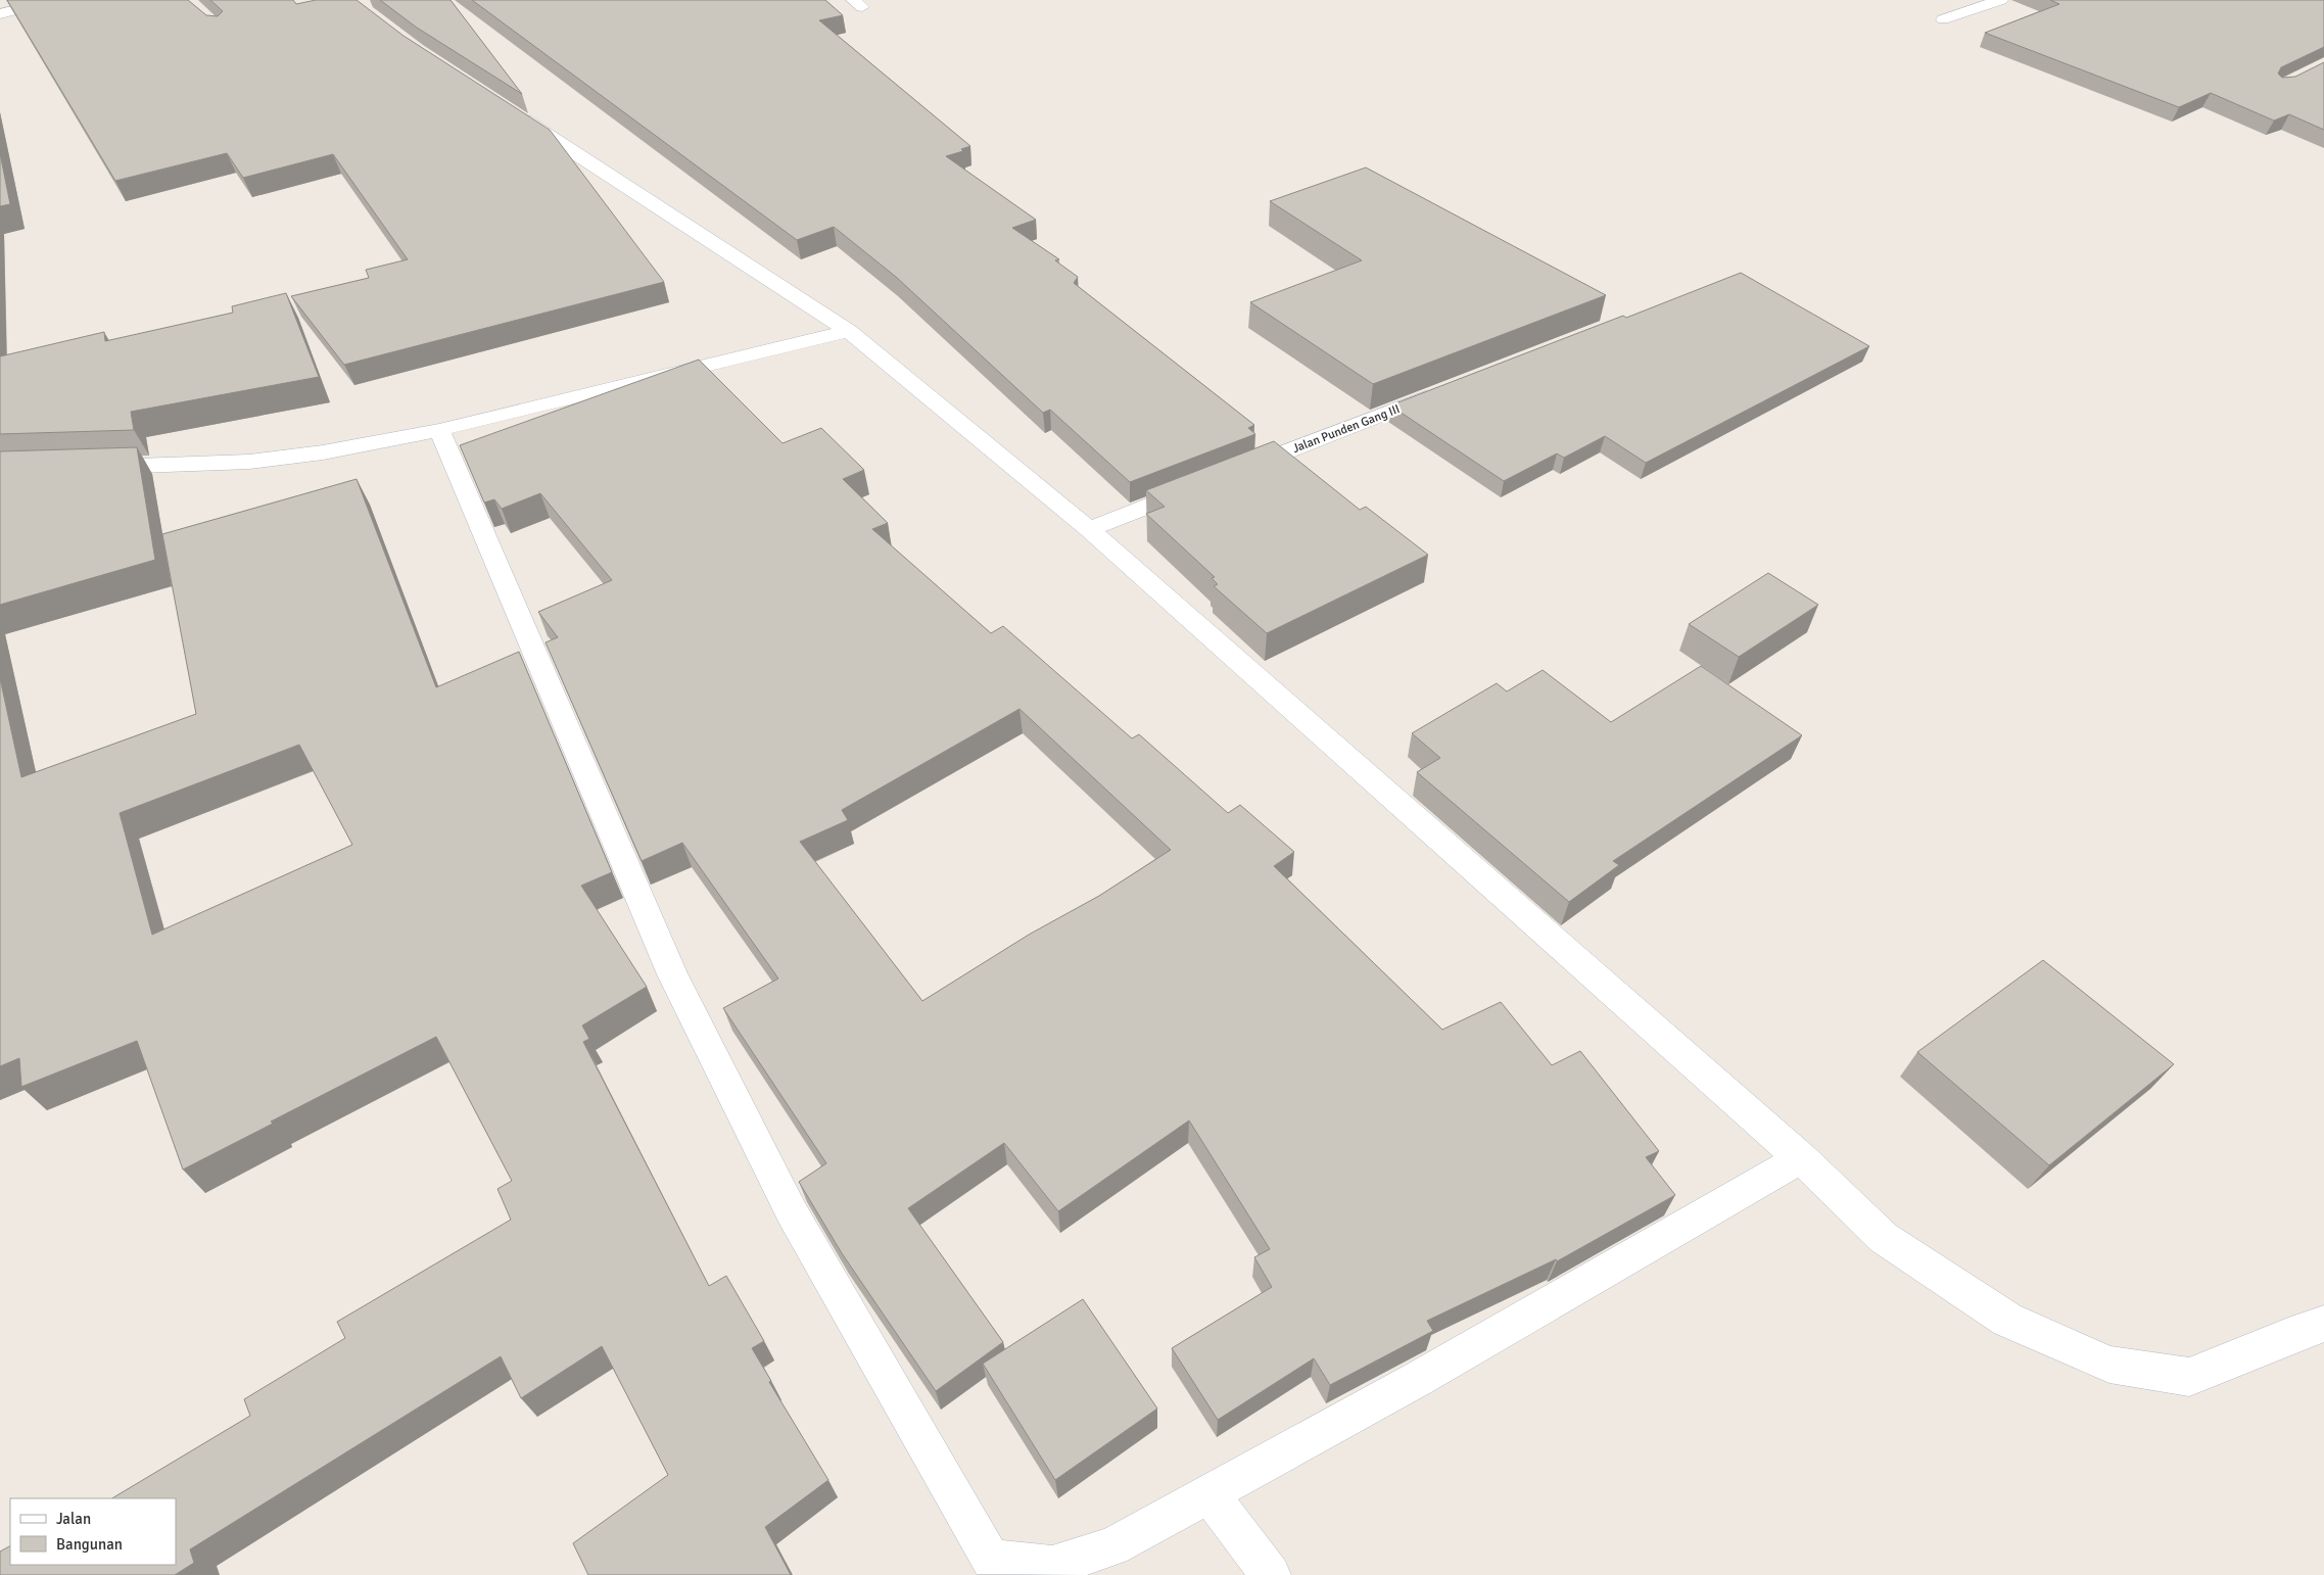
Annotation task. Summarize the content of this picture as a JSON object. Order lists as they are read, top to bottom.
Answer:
{
  "streets": {
    "street": ["Jalan Punden Gang III"]
  },
  "legend": ["Jalan", "Bangunan"]
}
